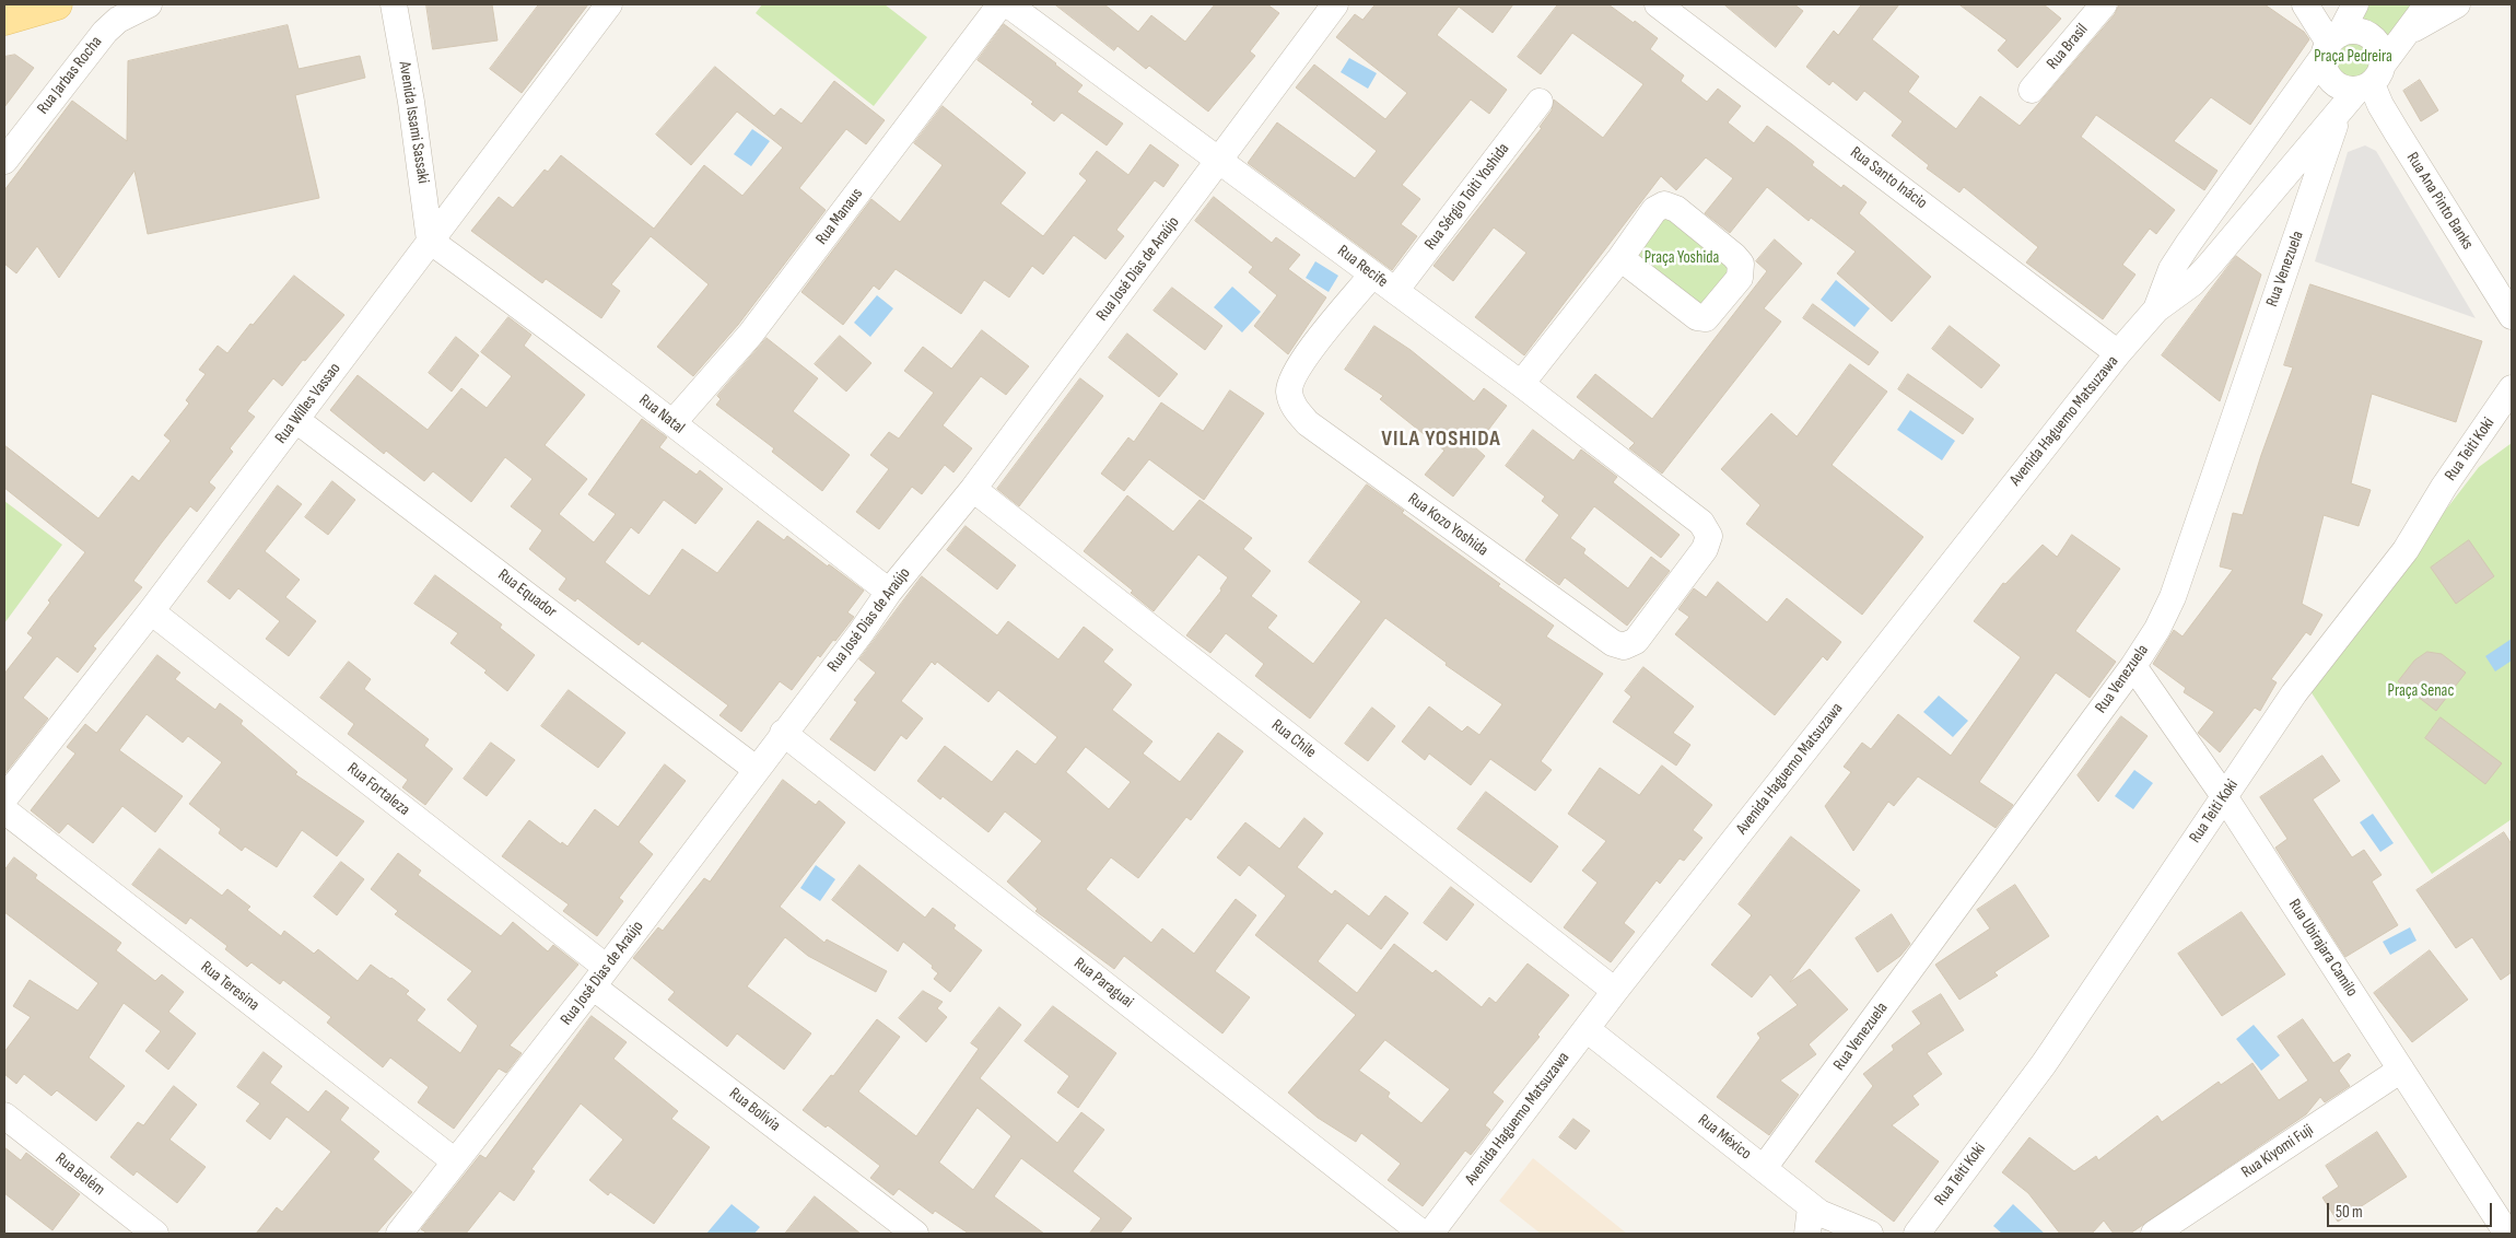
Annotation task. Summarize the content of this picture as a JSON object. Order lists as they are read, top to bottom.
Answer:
{
  "streets": {
    "street": [
      "Rua Brasil",
      "Rua Jarbas Rocha",
      "Avenida Issami Sassaki",
      "Rua Santo Inácio",
      "Rua Sérgio Toiti Yoshida",
      "Rua Ana Pinto Banks",
      "Rua Manaus",
      "Rua Recife",
      "Rua José Dias de Araújo",
      "Rua Venezuela",
      "Rua Willes Vassao",
      "Rua Natal",
      "Avenida Haguemo Matsuzawa",
      "Rua Teiti Koki",
      "Rua Kozo Yoshida",
      "Rua Equador",
      "Rua Chile",
      "Rua Fortaleza",
      "Rua Ubirajara Camilo",
      "Rua Paraguai",
      "Rua Teresina",
      "Rua Bolívia",
      "Rua México",
      "Rua Kiyomi Fuji",
      "Rua Belém"
    ]
  },
  "crossings": [
    ["Avenida Issami Sassaki", "Rua Willes Vassao"],
    ["Avenida Issami Sassaki", "Rua Natal"],
    ["Rua Santo Inácio", "Avenida Haguemo Matsuzawa"],
    ["Rua Sérgio Toiti Yoshida", "Rua Recife"],
    ["Rua Ana Pinto Banks", "Avenida Haguemo Matsuzawa"],
    ["Rua Manaus", "Rua Natal"],
    ["Rua Recife", "Rua José Dias de Araújo"],
    ["Rua Recife", "Rua Kozo Yoshida"],
    ["Rua José Dias de Araújo", "Rua Natal"],
    ["Rua José Dias de Araújo", "Rua Equador"],
    ["Rua José Dias de Araújo", "Rua Chile"],
    ["Rua José Dias de Araújo", "Rua Fortaleza"],
    ["Rua José Dias de Araújo", "Rua Paraguai"],
    ["Rua José Dias de Araújo", "Rua Teresina"],
    ["Rua José Dias de Araújo", "Rua Bolívia"],
    ["Rua Venezuela", "Avenida Haguemo Matsuzawa"],
    ["Rua Venezuela", "Rua Ubirajara Camilo"],
    ["Rua Venezuela", "Rua México"],
    ["Rua Willes Vassao", "Rua Natal"],
    ["Rua Willes Vassao", "Rua Equador"],
    ["Rua Willes Vassao", "Rua Fortaleza"],
    ["Avenida Haguemo Matsuzawa", "Rua Chile"],
    ["Avenida Haguemo Matsuzawa", "Rua México"],
    ["Rua Teiti Koki", "Rua Ubirajara Camilo"],
    ["Rua Fortaleza", "Rua Bolívia"],
    ["Rua Ubirajara Camilo", "Rua Kiyomi Fuji"]
  ],
  "districts": ["VILA YOSHIDA"],
  "parks": ["Praça Pedreira", "Praça Yoshida", "Praça Senac"],
  "scale_bar": "50 m"
}
